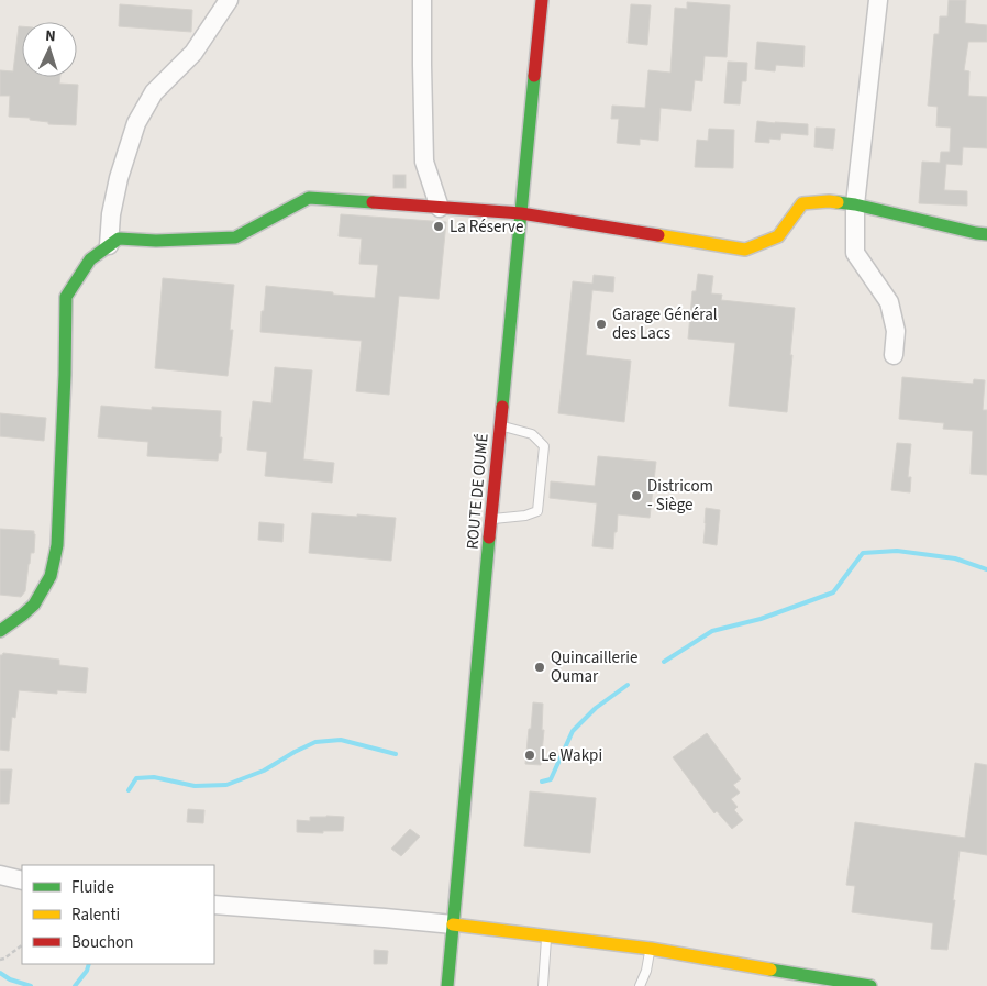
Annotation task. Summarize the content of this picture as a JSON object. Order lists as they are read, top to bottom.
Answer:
{
  "streets": {
    "street": ["ROUTE DE OUMÉ"]
  },
  "places": [
    "La Réserve",
    "Garage Général des Lacs",
    "Districom - Siège",
    "Quincaillerie Oumar",
    "Le Wakpi"
  ],
  "legend": ["Fluide", "Ralenti", "Bouchon"],
  "north": "top"
}
